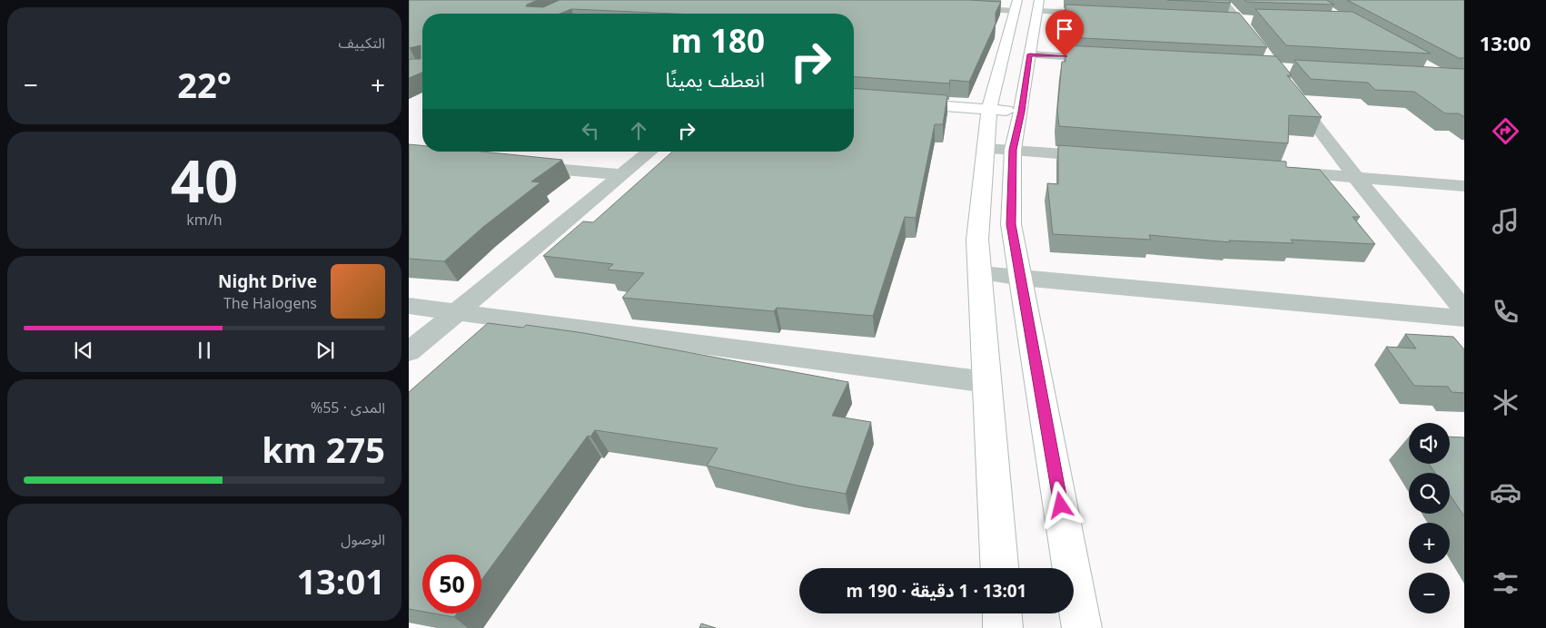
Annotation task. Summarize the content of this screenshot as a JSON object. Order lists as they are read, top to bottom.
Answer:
{
  "page": {
    "tabs": "13:00",
    "tile": [
      "التكييف",
      ["40", "km/h"],
      ["المدى · 55%", "275 km"],
      ["الوصول", "13:01"]
    ],
    "turn": ["180 m", "انعطف يمينًا"],
    "heat": ["−", "22°", "+"],
    "song": ["Night Drive", "The Halogens"],
    "map_buttons": ["+", "−"],
    "limit": "50",
    "trip": "13:01 · 1 دقيقة · 190 m"
  }
}
